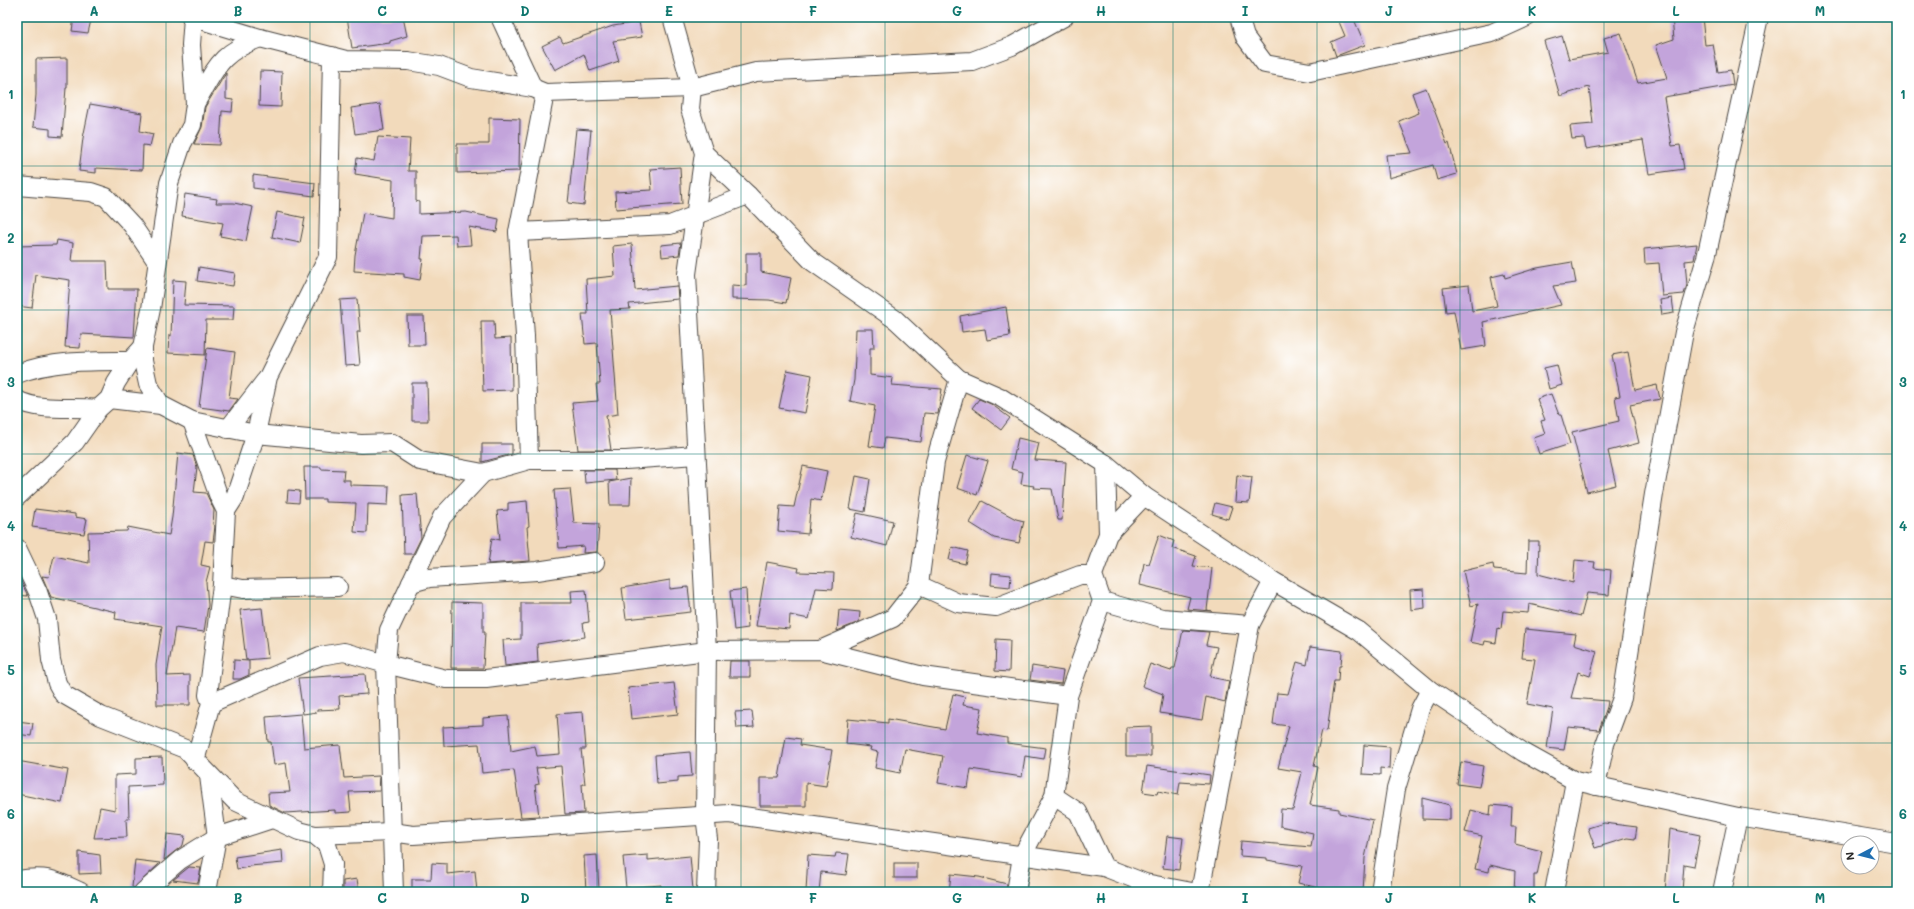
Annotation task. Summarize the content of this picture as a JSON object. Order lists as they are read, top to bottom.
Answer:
{
  "north": "left",
  "grid": {
    "columns": [
      "A",
      "B",
      "C",
      "D",
      "E",
      "F",
      "G",
      "H",
      "I",
      "J",
      "K",
      "L",
      "M"
    ],
    "rows": [
      "1",
      "2",
      "3",
      "4",
      "5",
      "6"
    ]
  }
}
